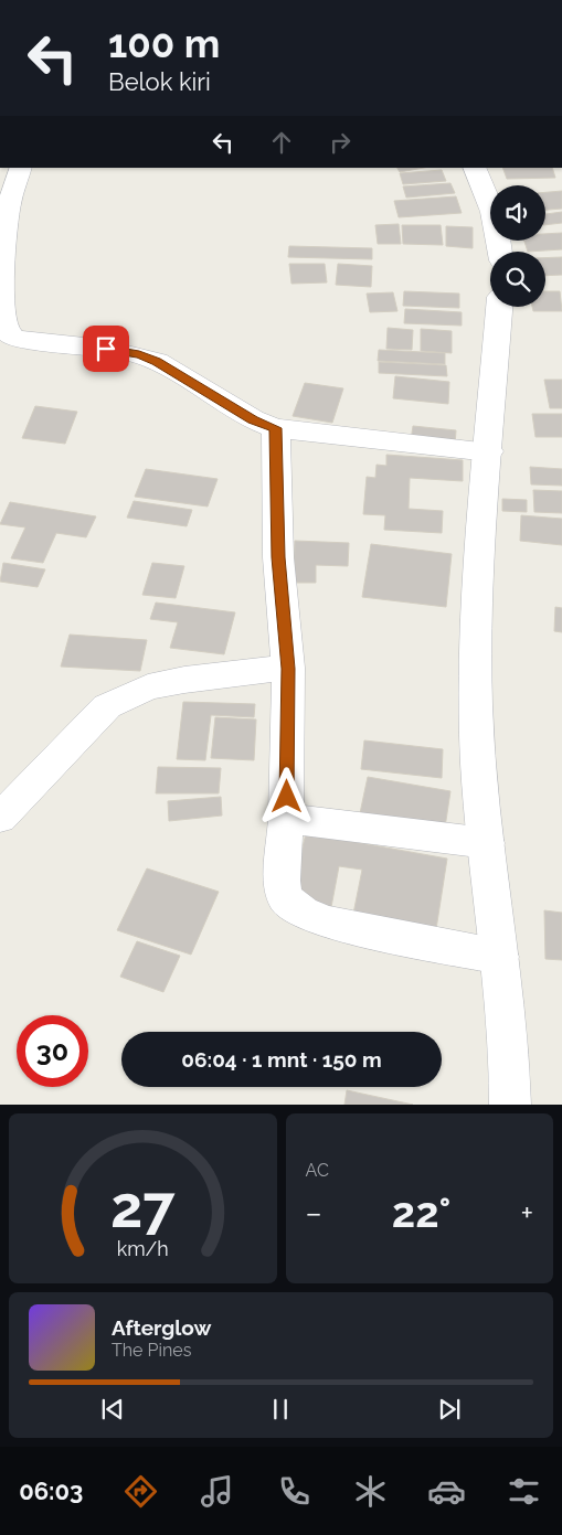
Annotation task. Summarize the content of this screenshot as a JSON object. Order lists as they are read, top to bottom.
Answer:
{
  "page": {
    "turn": ["100 m", "Belok kiri"],
    "limit": "30",
    "trip": "06:04 · 1 mnt · 150 m",
    "tile": "AC",
    "heat": ["−", "22°", "+"],
    "song": ["Afterglow", "The Pines"],
    "tabs": "06:03",
    "gauge": ["27", "km/h"]
  }
}
